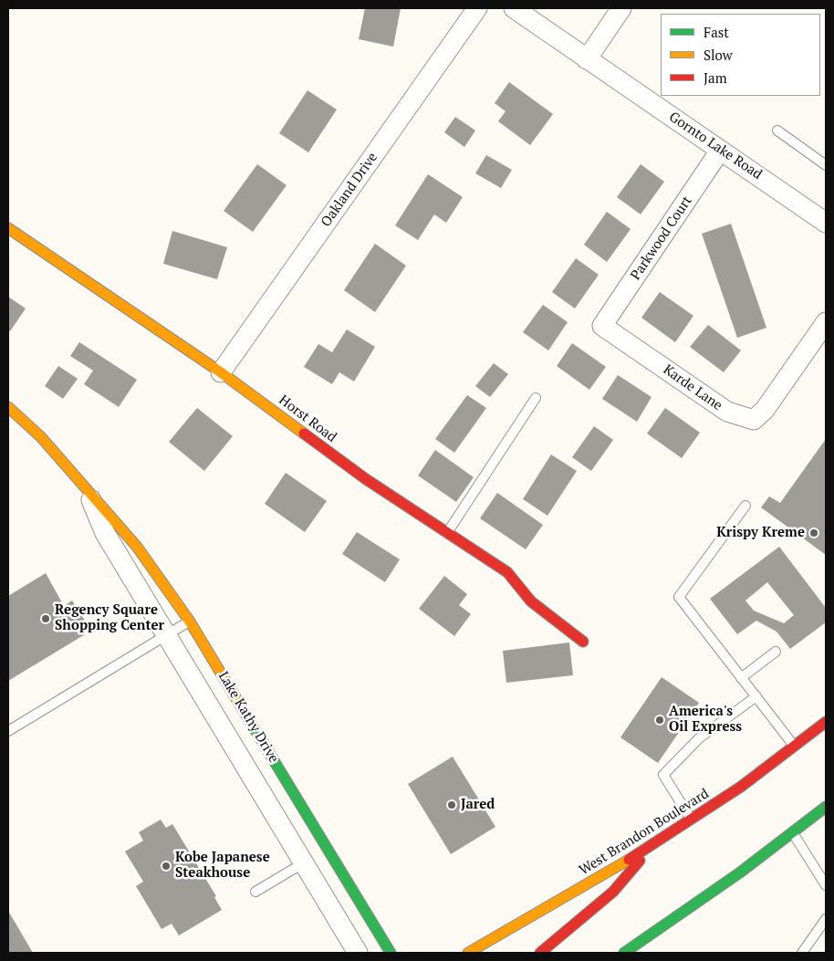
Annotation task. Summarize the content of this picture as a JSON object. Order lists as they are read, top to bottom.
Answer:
{
  "streets": {
    "main road": ["Horst Road", "Lake Kathy Drive", "West Brandon Boulevard"],
    "street": [
      "Gornto Lake Road",
      "Oakland Drive",
      "Parkwood Court",
      "Karde Lane"
    ]
  },
  "crossings": [
    ["Gornto Lake Road", "Parkwood Court"],
    ["Oakland Drive", "Horst Road"],
    ["Parkwood Court", "Karde Lane"]
  ],
  "places": [
    "Krispy Kreme",
    "Regency Square Shopping Center",
    "America's Oil Express",
    "Jared",
    "Kobe Japanese Steakhouse"
  ],
  "legend": ["Fast", "Slow", "Jam"]
}
